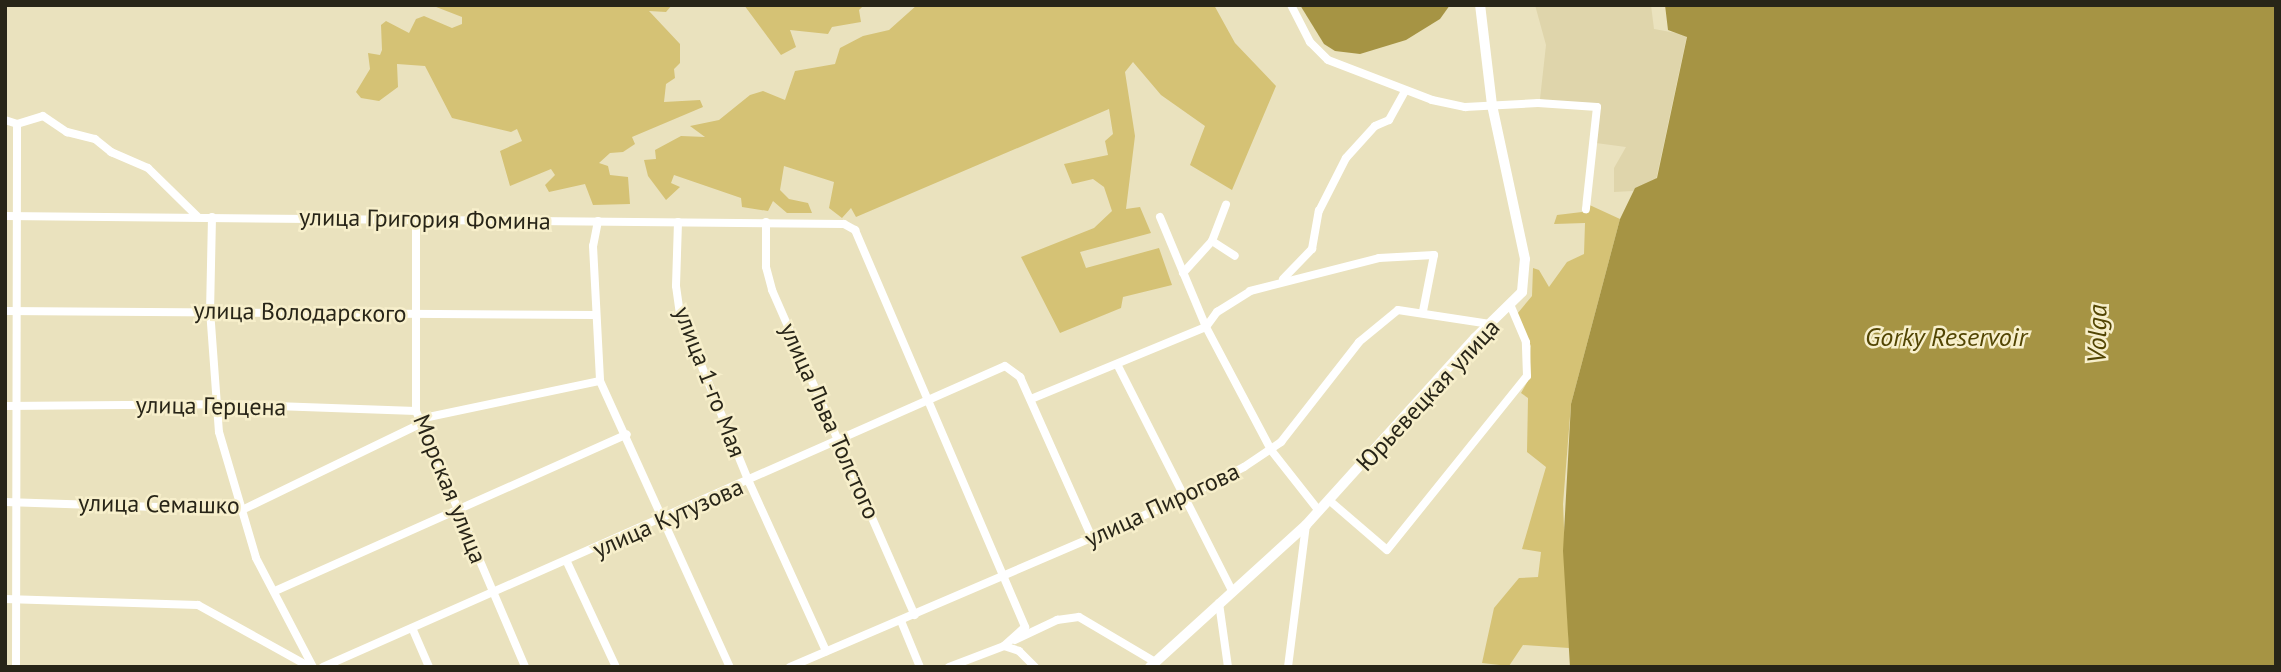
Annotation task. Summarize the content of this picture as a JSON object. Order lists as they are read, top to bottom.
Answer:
{
  "streets": {
    "main road": ["Юрьевецкая улица"],
    "street": [
      "улица Григория Фомина",
      "улица Володарского",
      "улица 1-го Мая",
      "улица Герцена",
      "улица Льва Толстого",
      "Морская улица",
      "улица Семашко",
      "улица Пирогова",
      "улица Кутузова"
    ]
  },
  "crossings": [
    ["улица Григория Фомина", "улица 1-го Мая"],
    ["улица Григория Фомина", "улица Льва Толстого"],
    ["улица Григория Фомина", "Морская улица"],
    ["улица Григория Фомина", "улица Кутузова"],
    ["улица Володарского", "Морская улица"],
    ["улица 1-го Мая", "улица Пирогова"],
    ["улица 1-го Мая", "улица Кутузова"],
    ["Юрьевецкая улица", "улица Пирогова"],
    ["улица Герцена", "Морская улица"],
    ["улица Герцена", "улица Семашко"],
    ["улица Льва Толстого", "улица Пирогова"],
    ["улица Льва Толстого", "улица Кутузова"],
    ["Морская улица", "улица Семашко"],
    ["Морская улица", "улица Кутузова"]
  ],
  "water": ["Volga", "Gorky Reservoir"]
}
